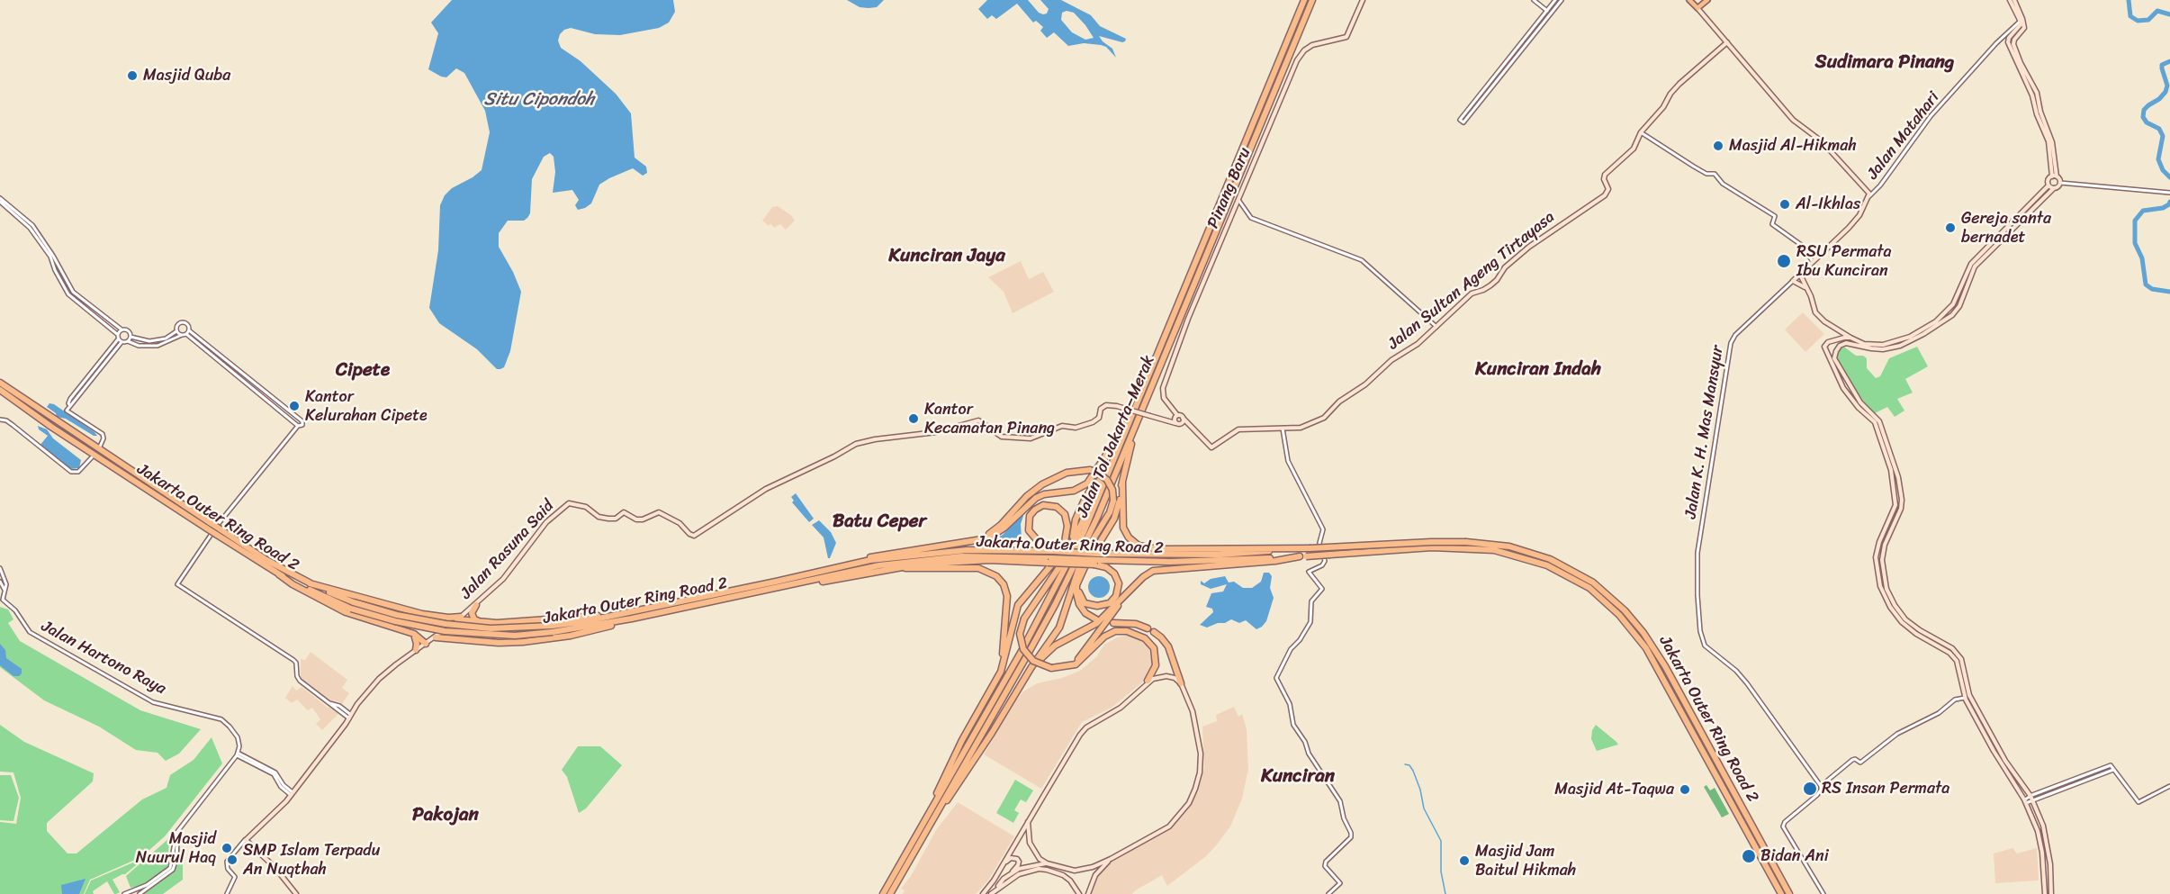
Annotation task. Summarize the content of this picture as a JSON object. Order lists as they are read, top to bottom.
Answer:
{
  "streets": {
    "highway": ["Jalan Tol Jakarta–Merak", "Jakarta Outer Ring Road 2"],
    "main road": [
      "Pinang Baru",
      "Jalan Sultan Ageng Tirtayasa",
      "Jalan K. H. Mas Mansyur",
      "Jalan Rasuna Said"
    ],
    "street": ["Jalan Matahari", "Jalan Hartono Raya"]
  },
  "crossings": [
    ["Jalan Matahari", "Jalan K. H. Mas Mansyur"]
  ],
  "districts": [
    "Sudimara Pinang",
    "Kunciran Jaya",
    "Kunciran Indah",
    "Cipete",
    "Batu Ceper",
    "Kunciran",
    "Pakojan"
  ],
  "water": ["Situ Cipondoh"],
  "places": [
    "Masjid Quba",
    "Masjid Al-Hikmah",
    "Al-Ikhlas",
    "Gereja santa bernadet",
    "RSU Permata Ibu Kunciran",
    "Kantor Kelurahan Cipete",
    "Kantor Kecamatan Pinang",
    "RS Insan Permata",
    "Masjid At-Taqwa",
    "Masjid Nuurul Haq",
    "Bidan Ani",
    "SMP Islam Terpadu An Nuqthah",
    "Masjid Jam Baitul Hikmah"
  ]
}
